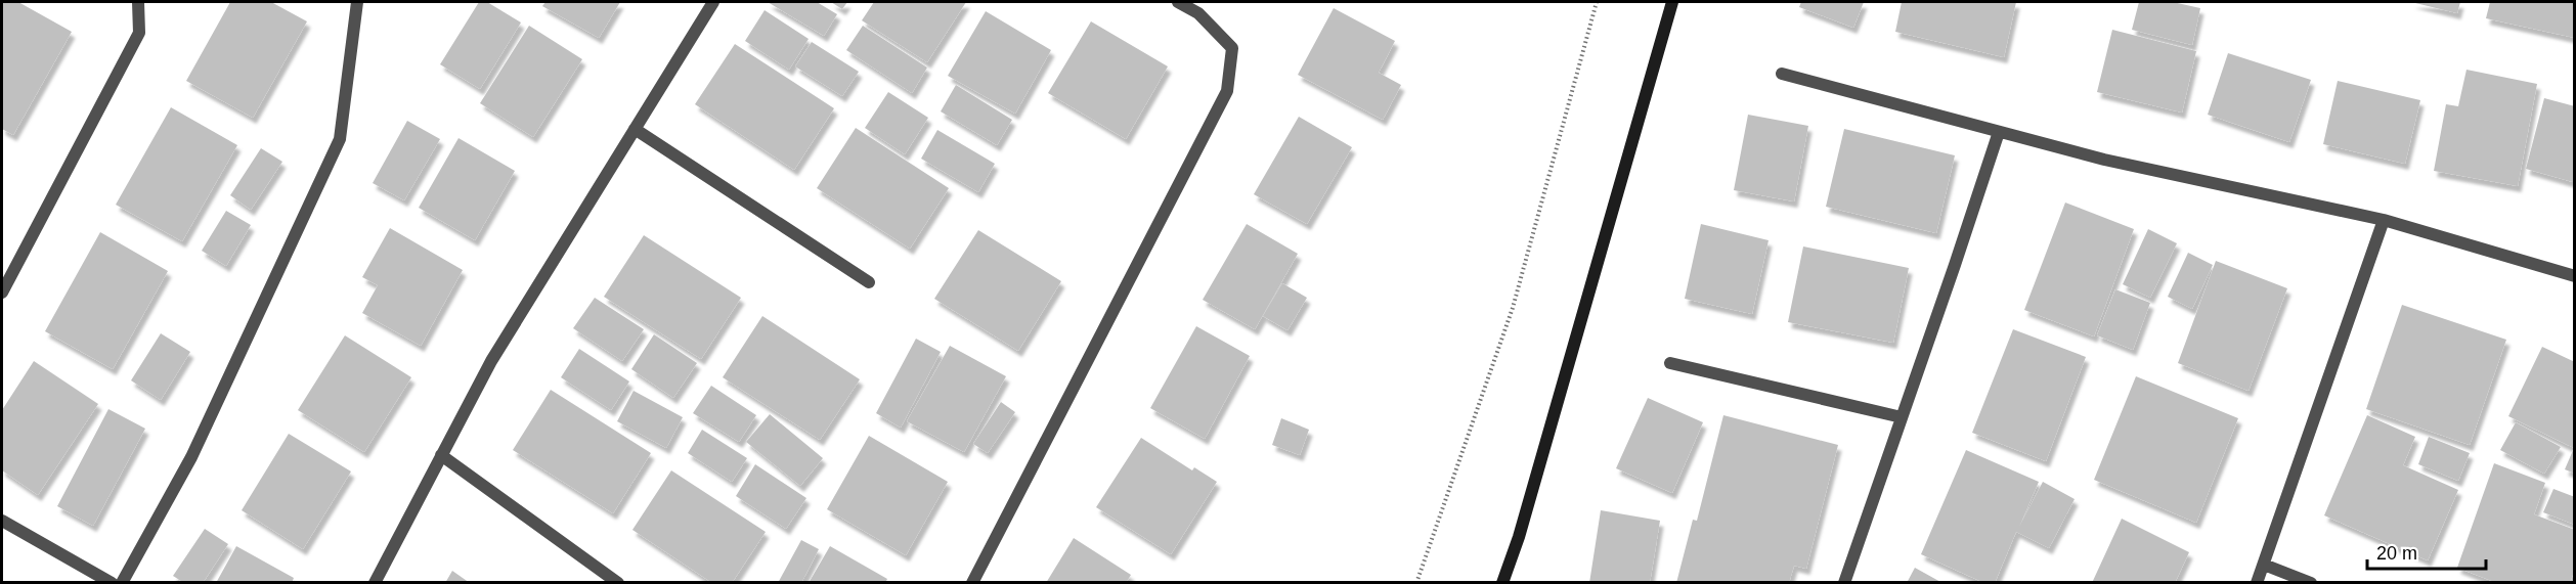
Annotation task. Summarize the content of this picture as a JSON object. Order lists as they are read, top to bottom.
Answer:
{
  "scale_bar": "20 m"
}
